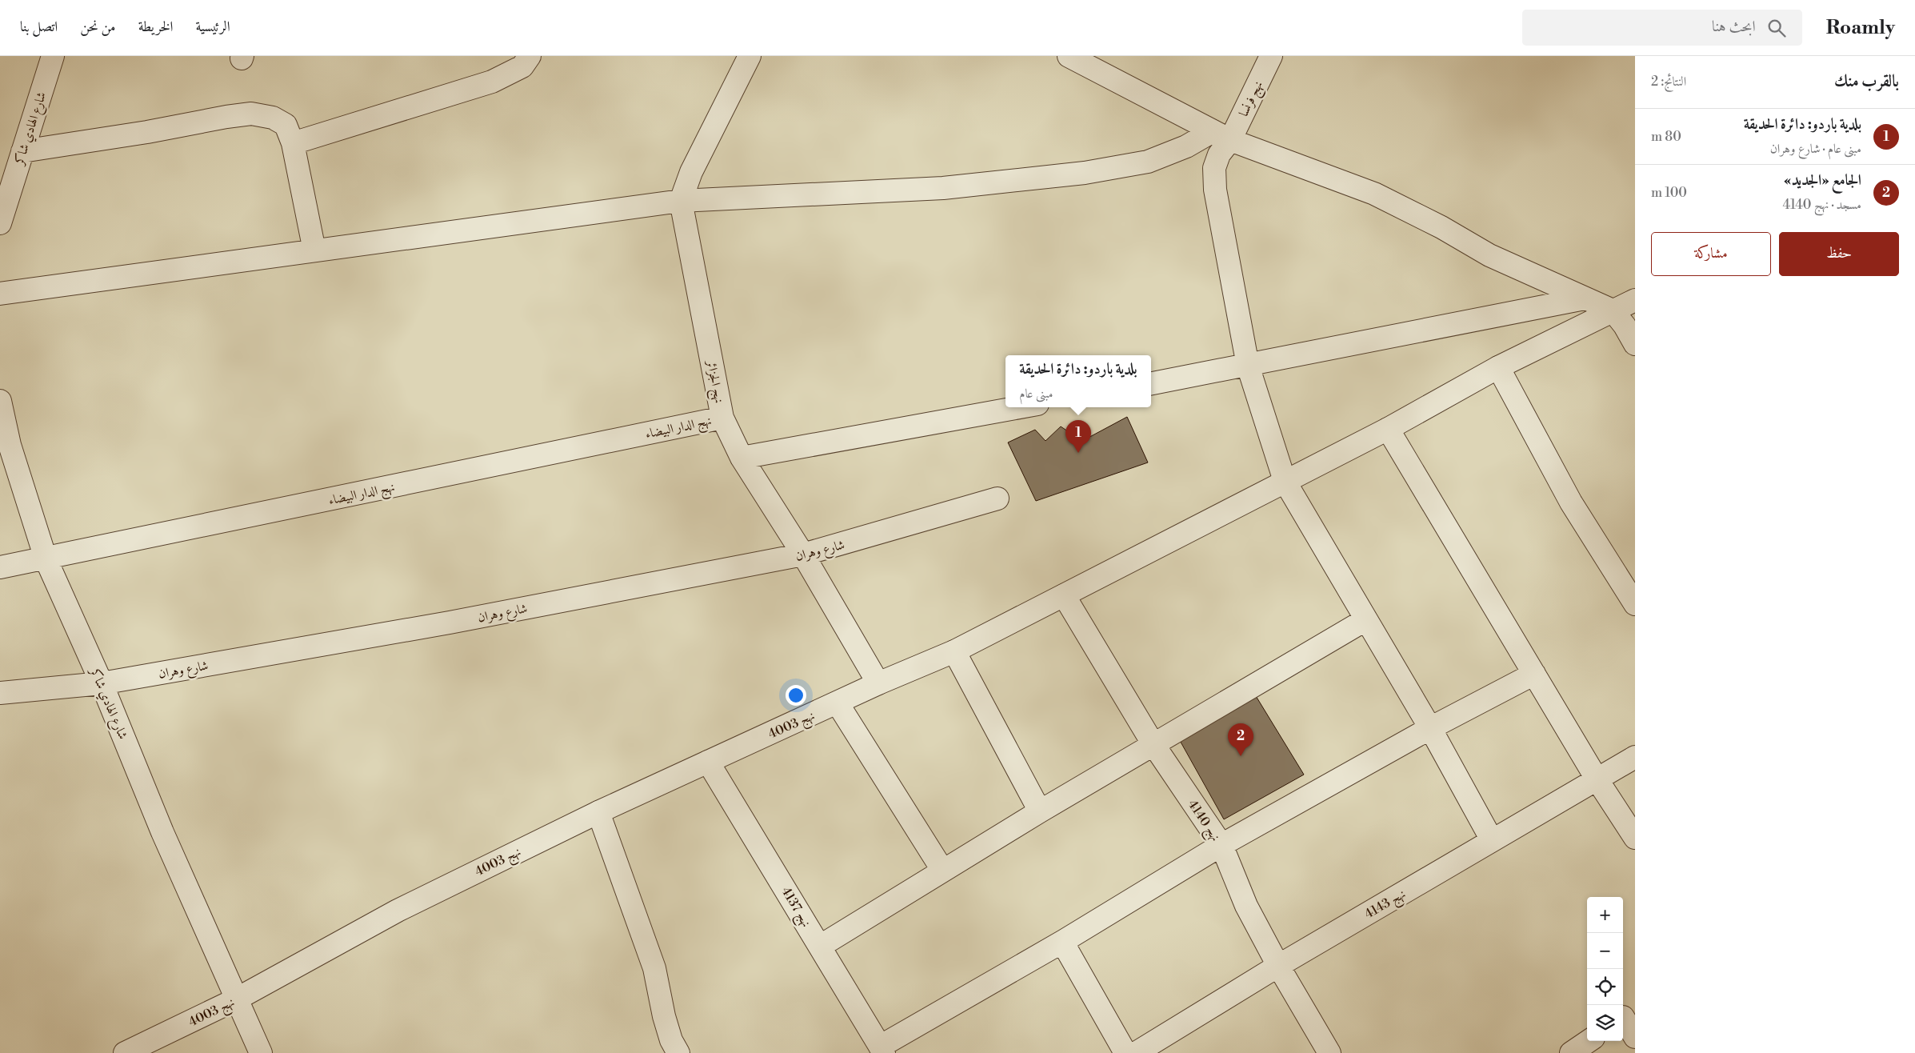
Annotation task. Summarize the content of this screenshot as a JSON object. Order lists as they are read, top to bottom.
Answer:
{
  "streets": {
    "street": [
      "نهج فرنسا",
      "شارع الهادي شاكر",
      "نهج الجزائر",
      "نهج الدار البيضاء",
      "شارع وهران",
      "نهج 4003",
      "نهج 4140",
      "نهج 4143",
      "نهج 4137"
    ]
  },
  "crossings": [
    ["نهج فرنسا", "نهج 4003"],
    ["نهج فرنسا", "نهج 4143"],
    ["شارع الهادي شاكر", "نهج الدار البيضاء"],
    ["شارع الهادي شاكر", "شارع وهران"],
    ["شارع الهادي شاكر", "نهج 4003"],
    ["نهج الجزائر", "نهج الدار البيضاء"],
    ["نهج الجزائر", "شارع وهران"],
    ["نهج الجزائر", "نهج 4003"],
    ["نهج 4003", "نهج 4140"],
    ["نهج 4003", "نهج 4137"],
    ["نهج 4140", "نهج 4143"]
  ],
  "page": {
    "header": "Roamly",
    "search": "ابحث هنا",
    "nav": [
      "الرئيسية",
      "الخريطة",
      "من نحن",
      "اتصل بنا"
    ],
    "heading": ["بالقرب منك", "النتائج: 2"],
    "list": [
      {
        "mark": "1",
        "name": "بلدية باردو: دائرة الحديقة",
        "note": "مبنى عام · شارع وهران",
        "value": "80 m"
      },
      {
        "mark": "2",
        "name": "الجامع «الجديد»",
        "note": "مسجد · نهج 4140",
        "value": "100 m"
      }
    ],
    "buttons": ["حفظ", "مشاركة"],
    "popup": ["بلدية باردو: دائرة الحديقة", "مبنى عام"],
    "pins": ["1", "2"],
    "map_buttons": ["+", "−"]
  }
}
